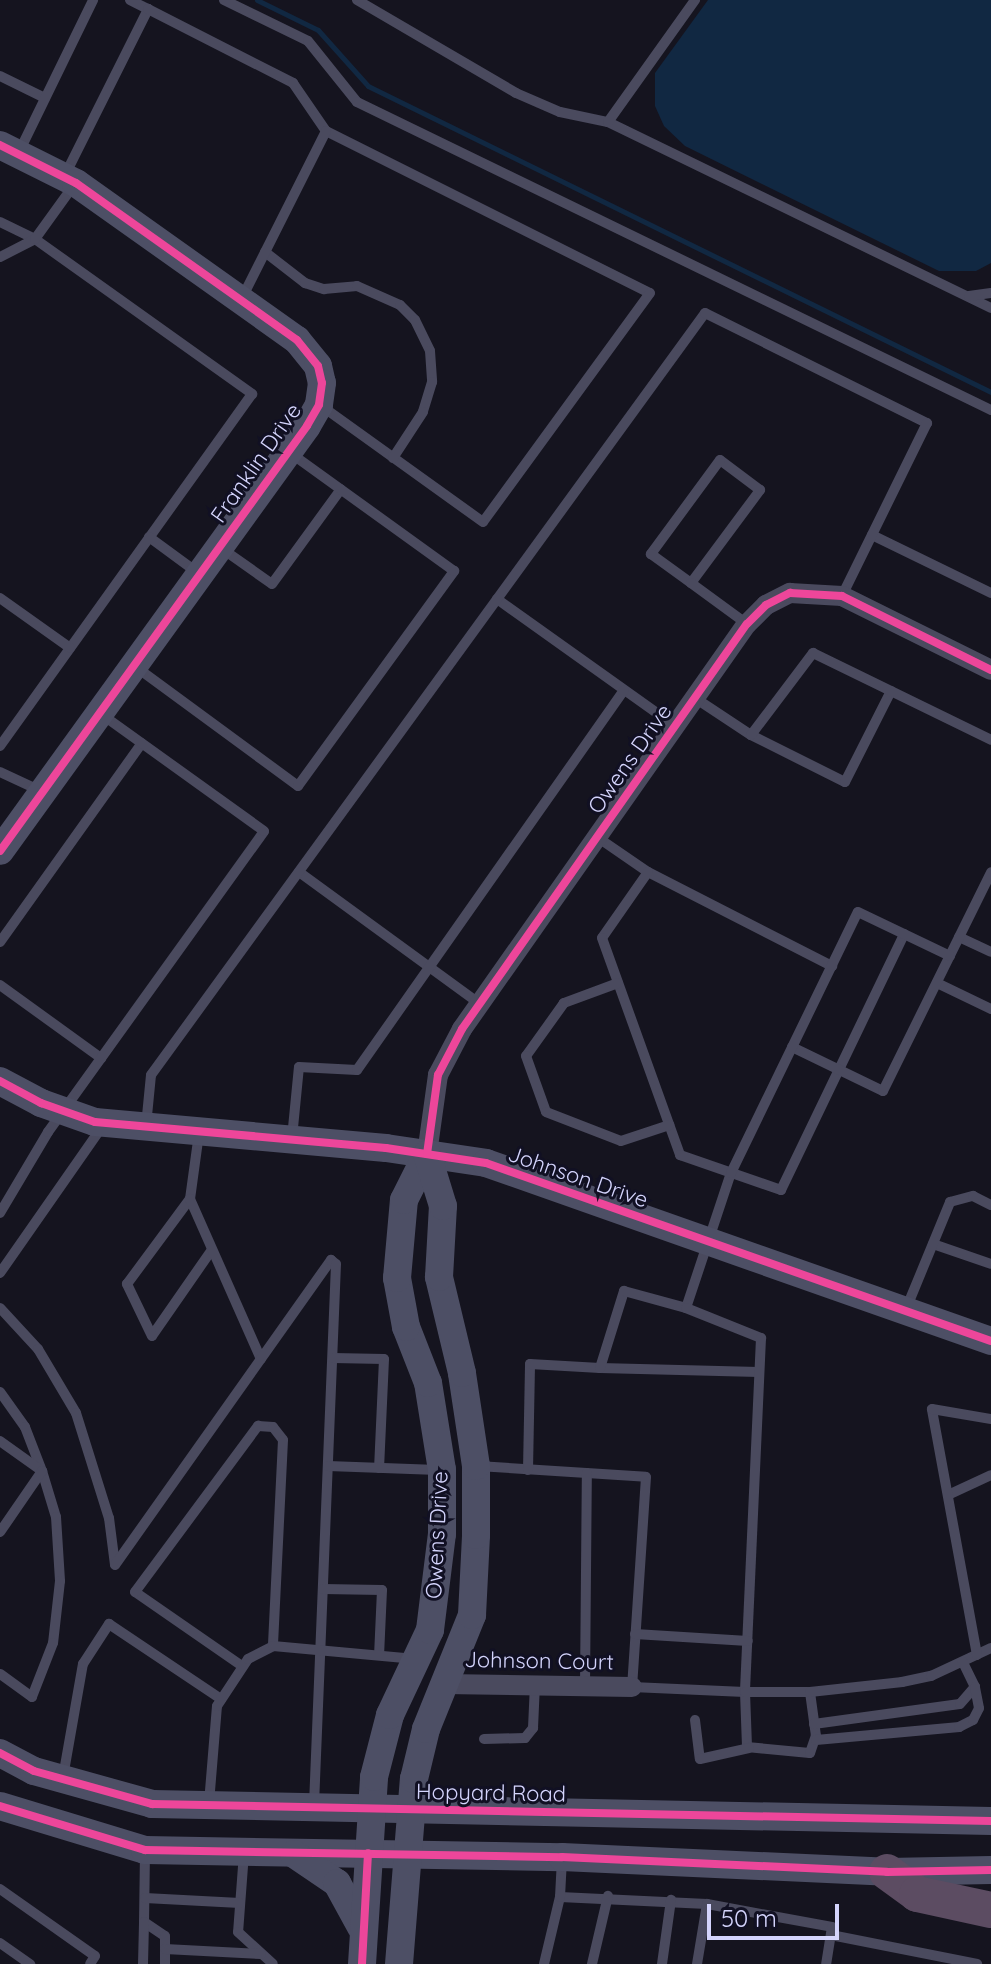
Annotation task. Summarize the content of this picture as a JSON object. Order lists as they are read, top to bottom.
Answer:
{
  "streets": {
    "street": [
      "Franklin Drive",
      "Owens Drive",
      "Johnson Drive",
      "Johnson Court",
      "Hopyard Road"
    ]
  },
  "crossings": [
    ["Owens Drive", "Johnson Drive"],
    ["Owens Drive", "Johnson Court"],
    ["Owens Drive", "Hopyard Road"]
  ],
  "scale_bar": "50 m"
}
